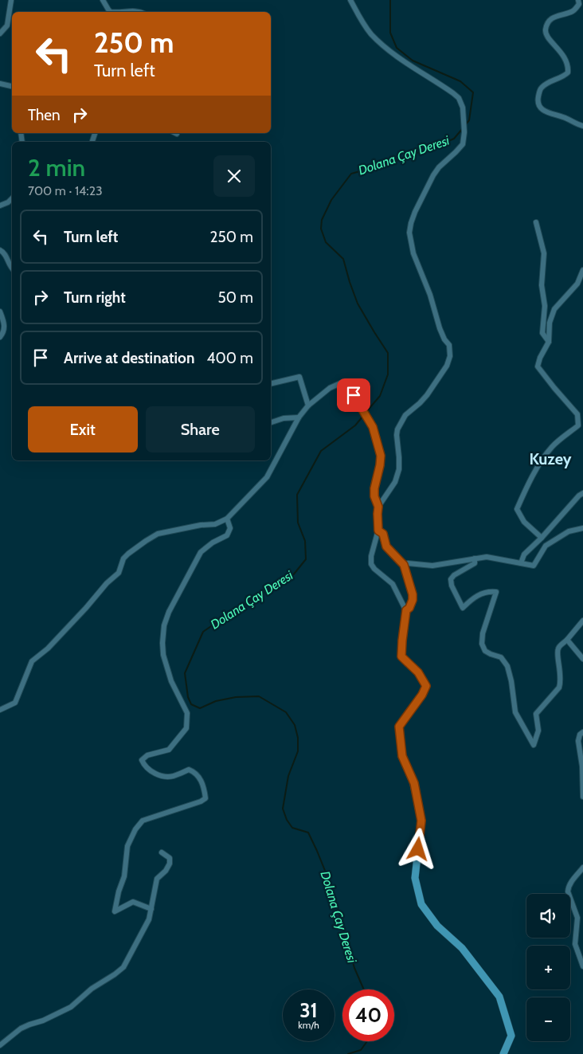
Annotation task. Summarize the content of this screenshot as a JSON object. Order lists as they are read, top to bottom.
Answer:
{
  "districts": ["Kuzey"],
  "water": ["Dolana Çay Deresi"],
  "page": {
    "turn": ["250 m", "Turn left"],
    "then": "Then",
    "heading": ["2 min", "700 m · 14:23"],
    "list": [
      {
        "name": "Turn left",
        "value": "250 m"
      },
      {
        "name": "Turn right",
        "value": "50 m"
      },
      {
        "name": "Arrive at destination",
        "value": "400 m"
      }
    ],
    "buttons": ["Exit", "Share"],
    "map_buttons": ["+", "−"],
    "speed": "31 km/h",
    "limit": "40"
  }
}
